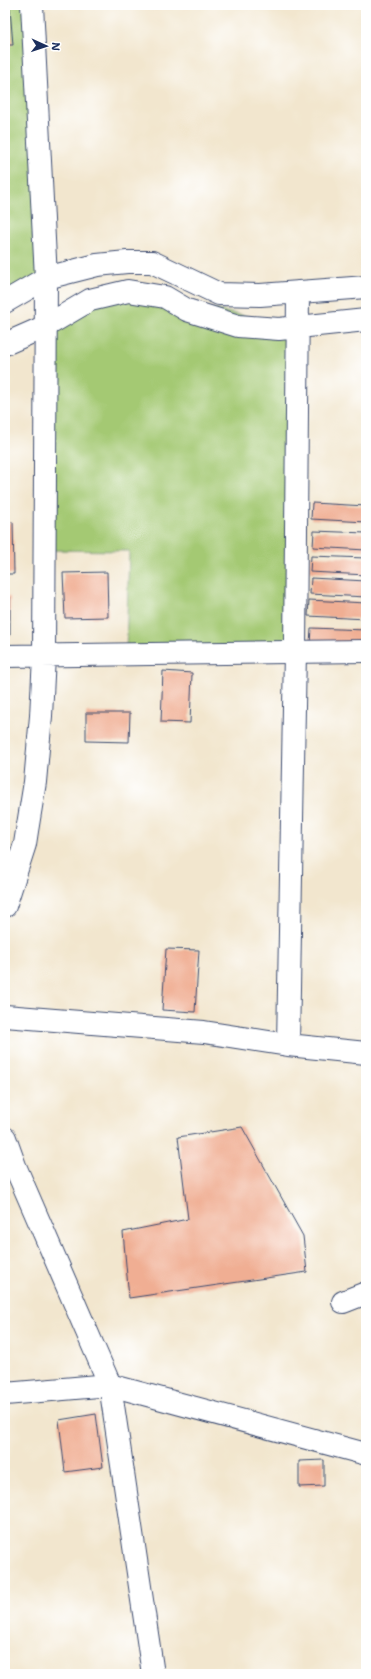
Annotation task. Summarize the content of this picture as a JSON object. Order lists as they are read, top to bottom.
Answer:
{
  "north": "right"
}
